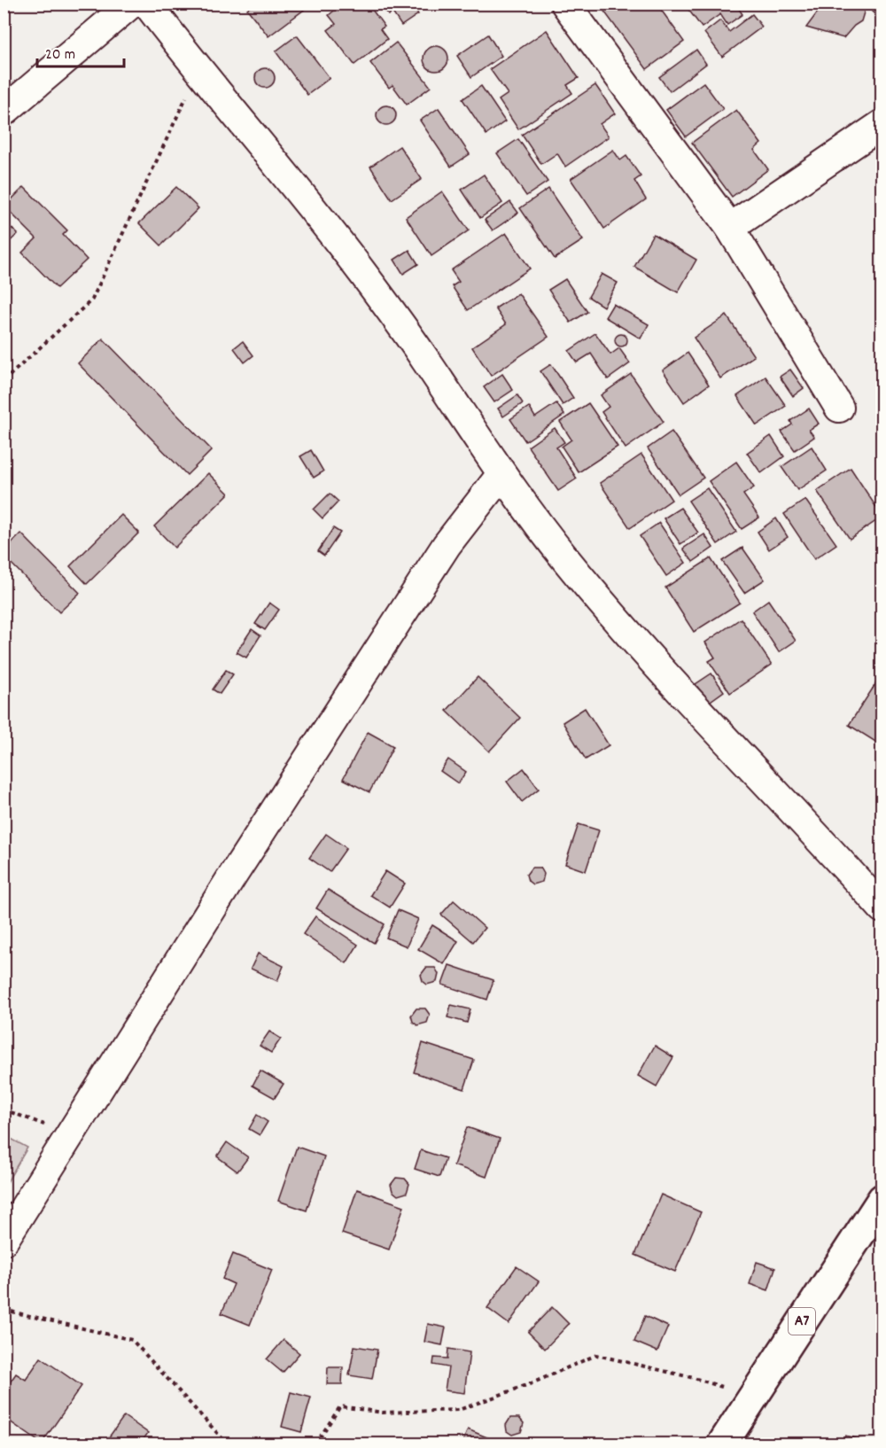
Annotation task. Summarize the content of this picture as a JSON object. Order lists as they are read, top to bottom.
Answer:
{
  "streets": {
    "main road": ["A7"]
  },
  "scale_bar": "20 m"
}
